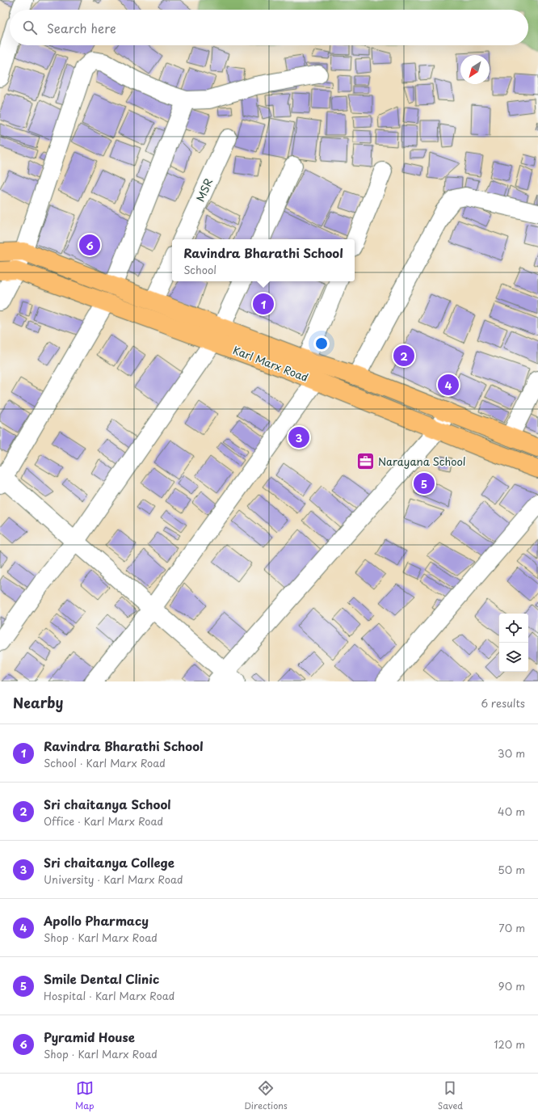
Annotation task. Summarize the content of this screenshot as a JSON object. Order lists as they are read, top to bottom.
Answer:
{
  "streets": {
    "main road": ["Karl Marx Road"],
    "street": ["MSR"]
  },
  "places": {
    "office": ["Narayana School"]
  },
  "north": "bottom left",
  "page": {
    "search": "Search here",
    "pins": [
      "6",
      "1",
      "2",
      "4",
      "3",
      "5"
    ],
    "popup": ["Ravindra Bharathi School", "School"],
    "heading": ["Nearby", "6 results"],
    "list": [
      {
        "mark": "1",
        "name": "Ravindra Bharathi School",
        "note": "School · Karl Marx Road",
        "value": "30 m"
      },
      {
        "mark": "2",
        "name": "Sri chaitanya School",
        "note": "Office · Karl Marx Road",
        "value": "40 m"
      },
      {
        "mark": "3",
        "name": "Sri chaitanya College",
        "note": "University · Karl Marx Road",
        "value": "50 m"
      },
      {
        "mark": "4",
        "name": "Apollo Pharmacy",
        "note": "Shop · Karl Marx Road",
        "value": "70 m"
      },
      {
        "mark": "5",
        "name": "Smile Dental Clinic",
        "note": "Hospital · Karl Marx Road",
        "value": "90 m"
      },
      {
        "mark": "6",
        "name": "Pyramid House",
        "note": "Shop · Karl Marx Road",
        "value": "120 m"
      }
    ],
    "nav": ["Map", "Directions", "Saved"]
  }
}
